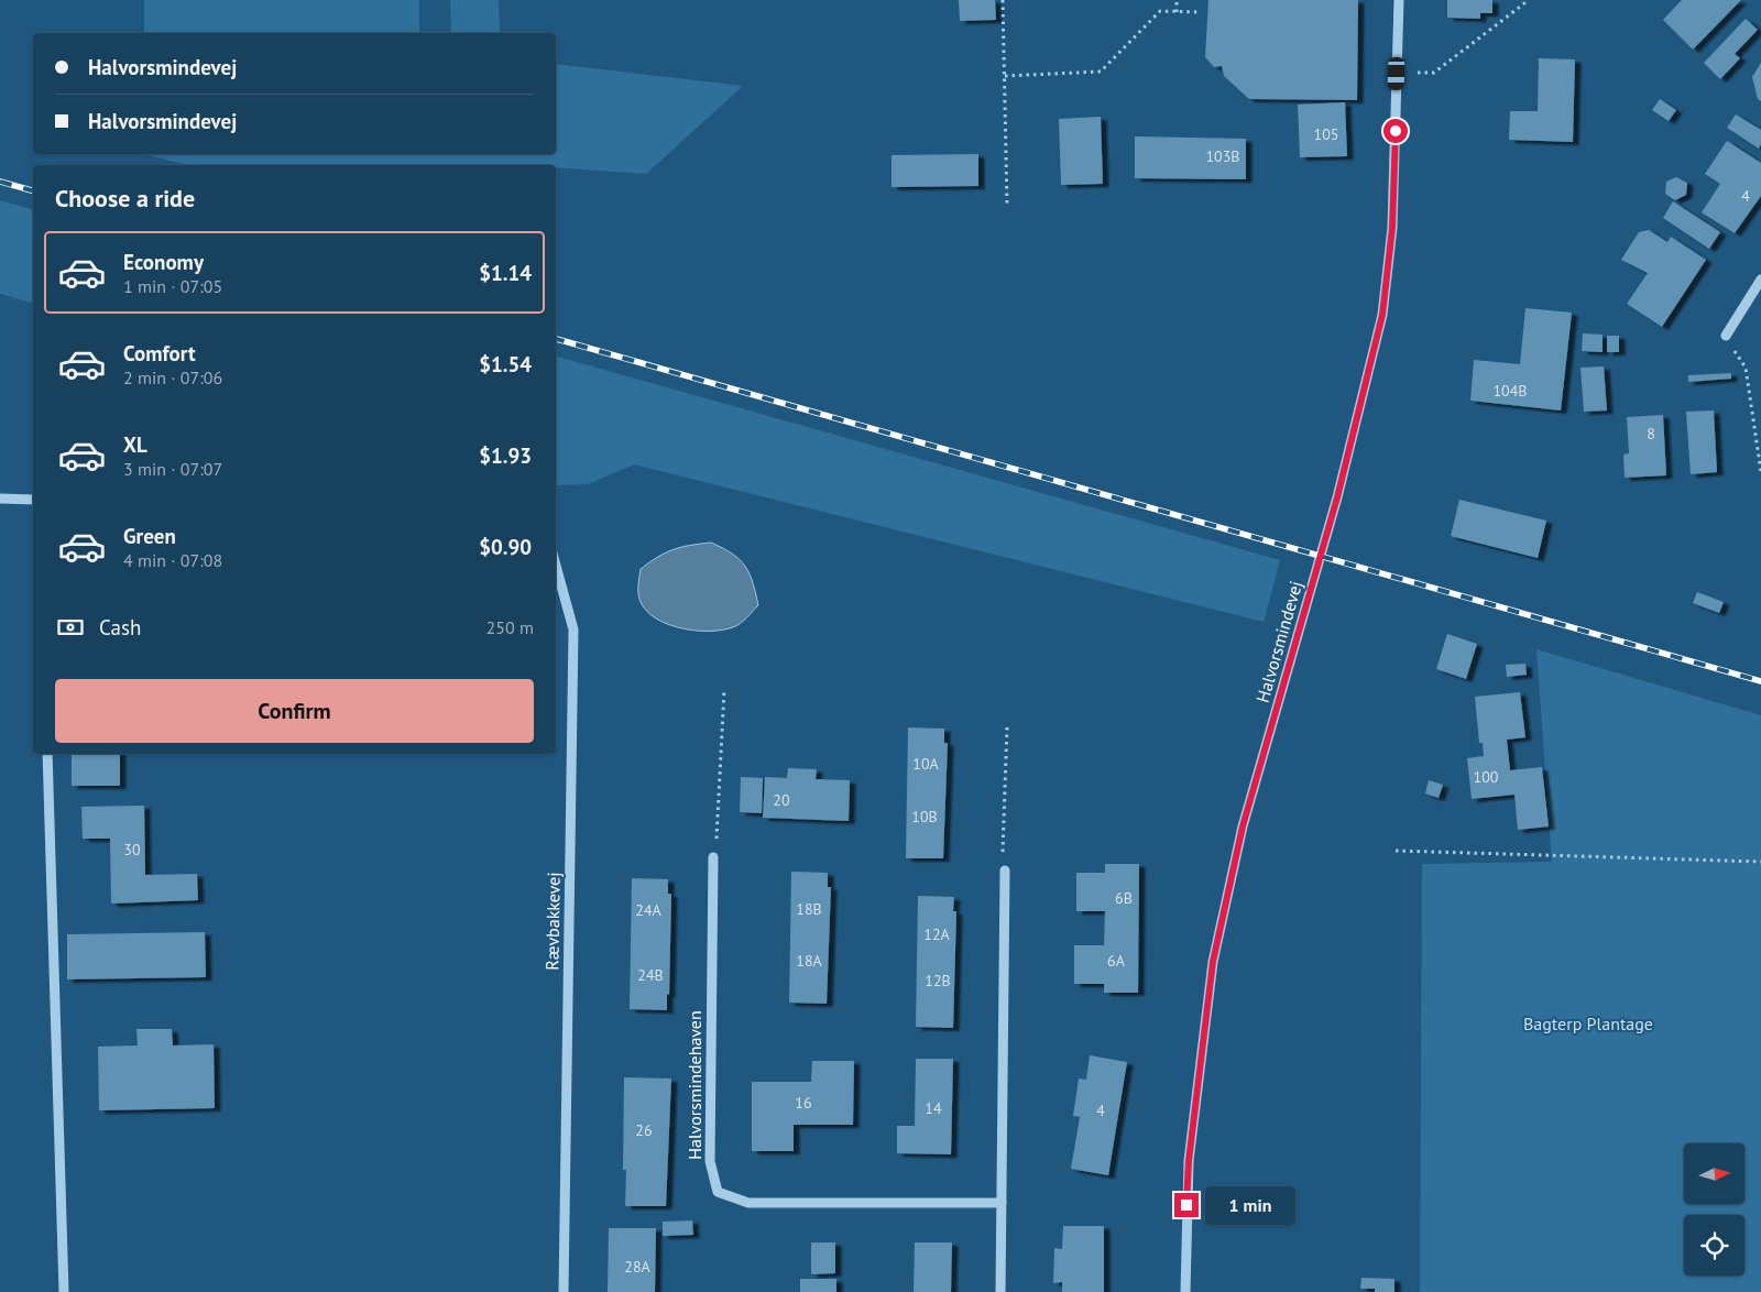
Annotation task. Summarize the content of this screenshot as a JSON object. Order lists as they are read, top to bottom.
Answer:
{
  "streets": {
    "street": ["Halvorsmindevej", "Rævbakkevej", "Halvorsmindehaven"]
  },
  "parks": ["Bagterp Plantage"],
  "house_numbers": [
    "105",
    "103B",
    "4",
    "104B",
    "8",
    "10A",
    "100",
    "20",
    "10B",
    "30",
    "6B",
    "18B",
    "24A",
    "12A",
    "18A",
    "6A",
    "24B",
    "12B",
    "16",
    "14",
    "4",
    "26",
    "28A"
  ],
  "north": "right",
  "page": {
    "banner": ["Halvorsmindevej", "Halvorsmindevej"],
    "heading": "Choose a ride",
    "list": [
      {
        "name": "Economy",
        "note": "1 min · 07:05",
        "value": "$1.14"
      },
      {
        "name": "Comfort",
        "note": "2 min · 07:06",
        "value": "$1.54"
      },
      {
        "name": "XL",
        "note": "3 min · 07:07",
        "value": "$1.93"
      },
      {
        "name": "Green",
        "note": "4 min · 07:08",
        "value": "$0.90"
      }
    ],
    "pay": ["Cash", "250 m"],
    "buttons": "Confirm",
    "bubble": "1 min"
  }
}
